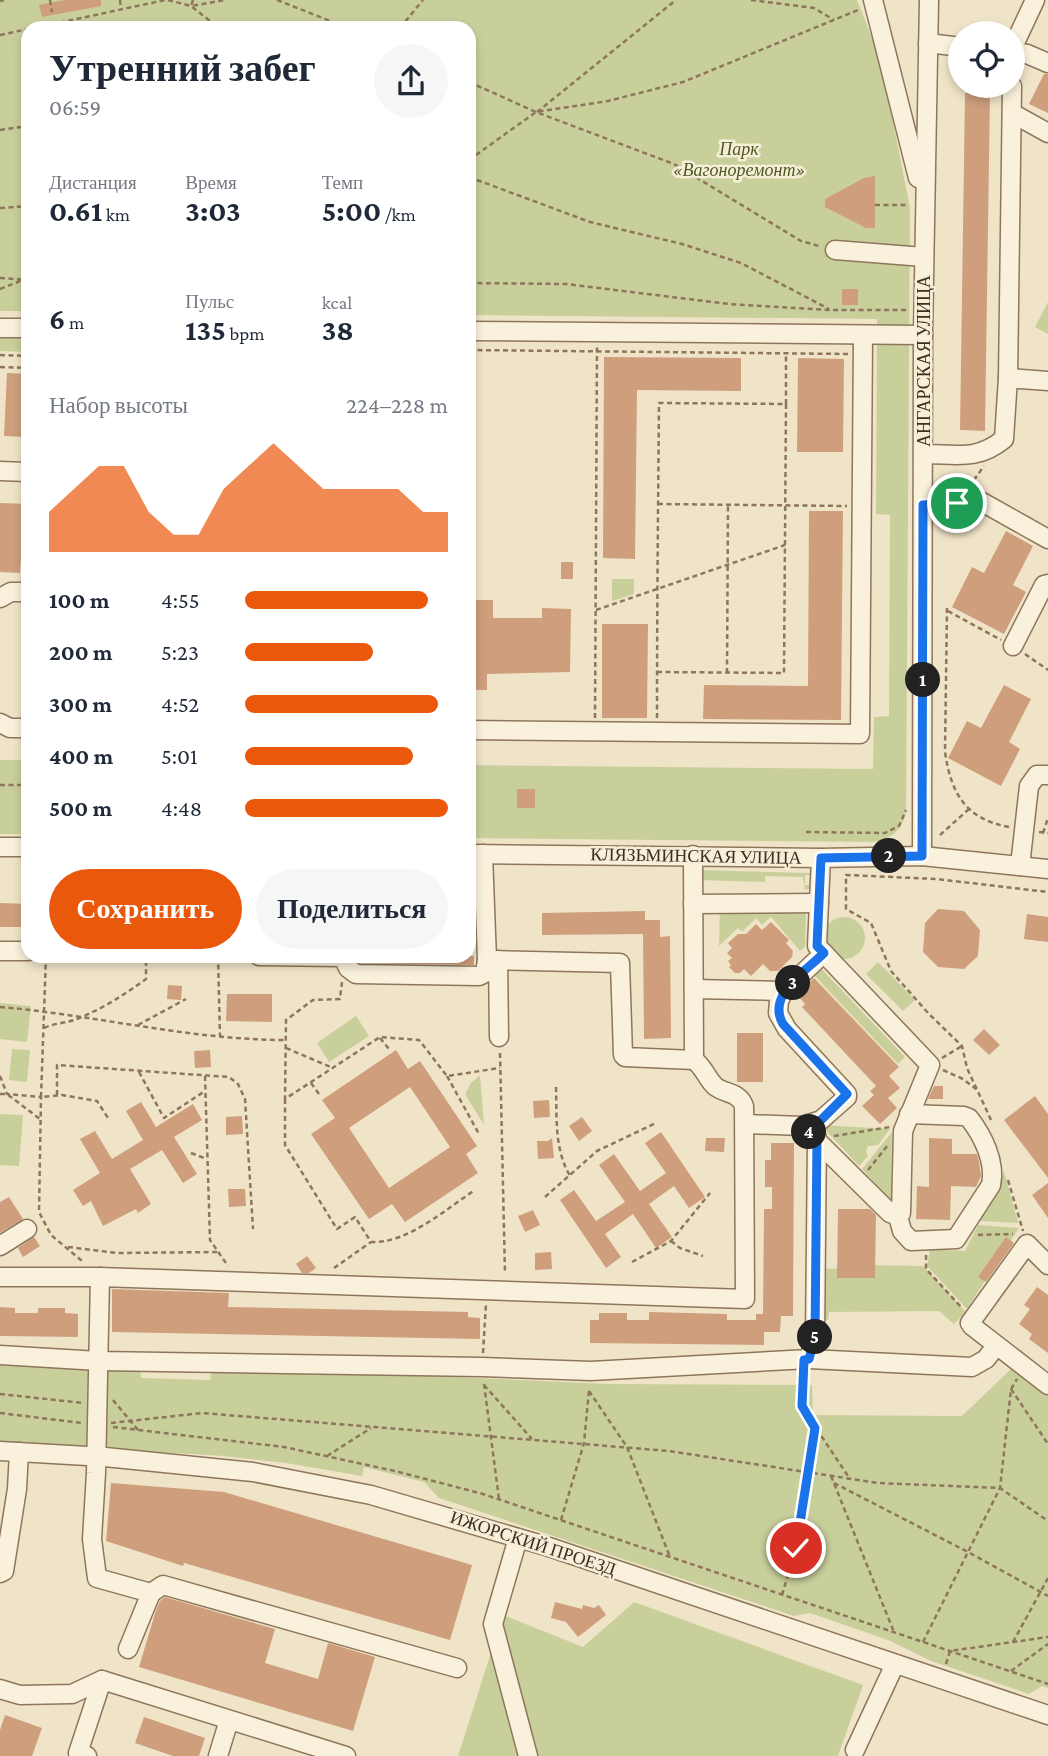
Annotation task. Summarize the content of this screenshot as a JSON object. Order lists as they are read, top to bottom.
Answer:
{
  "streets": {
    "street": ["АНГАРСКАЯ УЛИЦА", "КЛЯЗЬМИНСКАЯ УЛИЦА", "ИЖОРСКИЙ ПРОЕЗД"]
  },
  "crossings": [
    ["АНГАРСКАЯ УЛИЦА", "КЛЯЗЬМИНСКАЯ УЛИЦА"]
  ],
  "parks": ["Парк «Вагоноремонт»"],
  "page": {
    "heading": ["Утренний забег", "06:59"],
    "stats": [
      ["Дистанция", "0.61 km"],
      ["Время", "3:03"],
      ["Темп", "5:00 /km"],
      ["6 m"],
      ["Пульс", "135 bpm"],
      ["kcal", "38"]
    ],
    "chart": ["Набор высоты", "224–228 m"],
    "list": [
      {
        "name": "100 m",
        "note": "4:55"
      },
      {
        "name": "200 m",
        "note": "5:23"
      },
      {
        "name": "300 m",
        "note": "4:52"
      },
      {
        "name": "400 m",
        "note": "5:01"
      },
      {
        "name": "500 m",
        "note": "4:48"
      }
    ],
    "pins": [
      "1",
      "2",
      "3",
      "4",
      "5"
    ],
    "buttons": ["Сохранить", "Поделиться"]
  }
}
